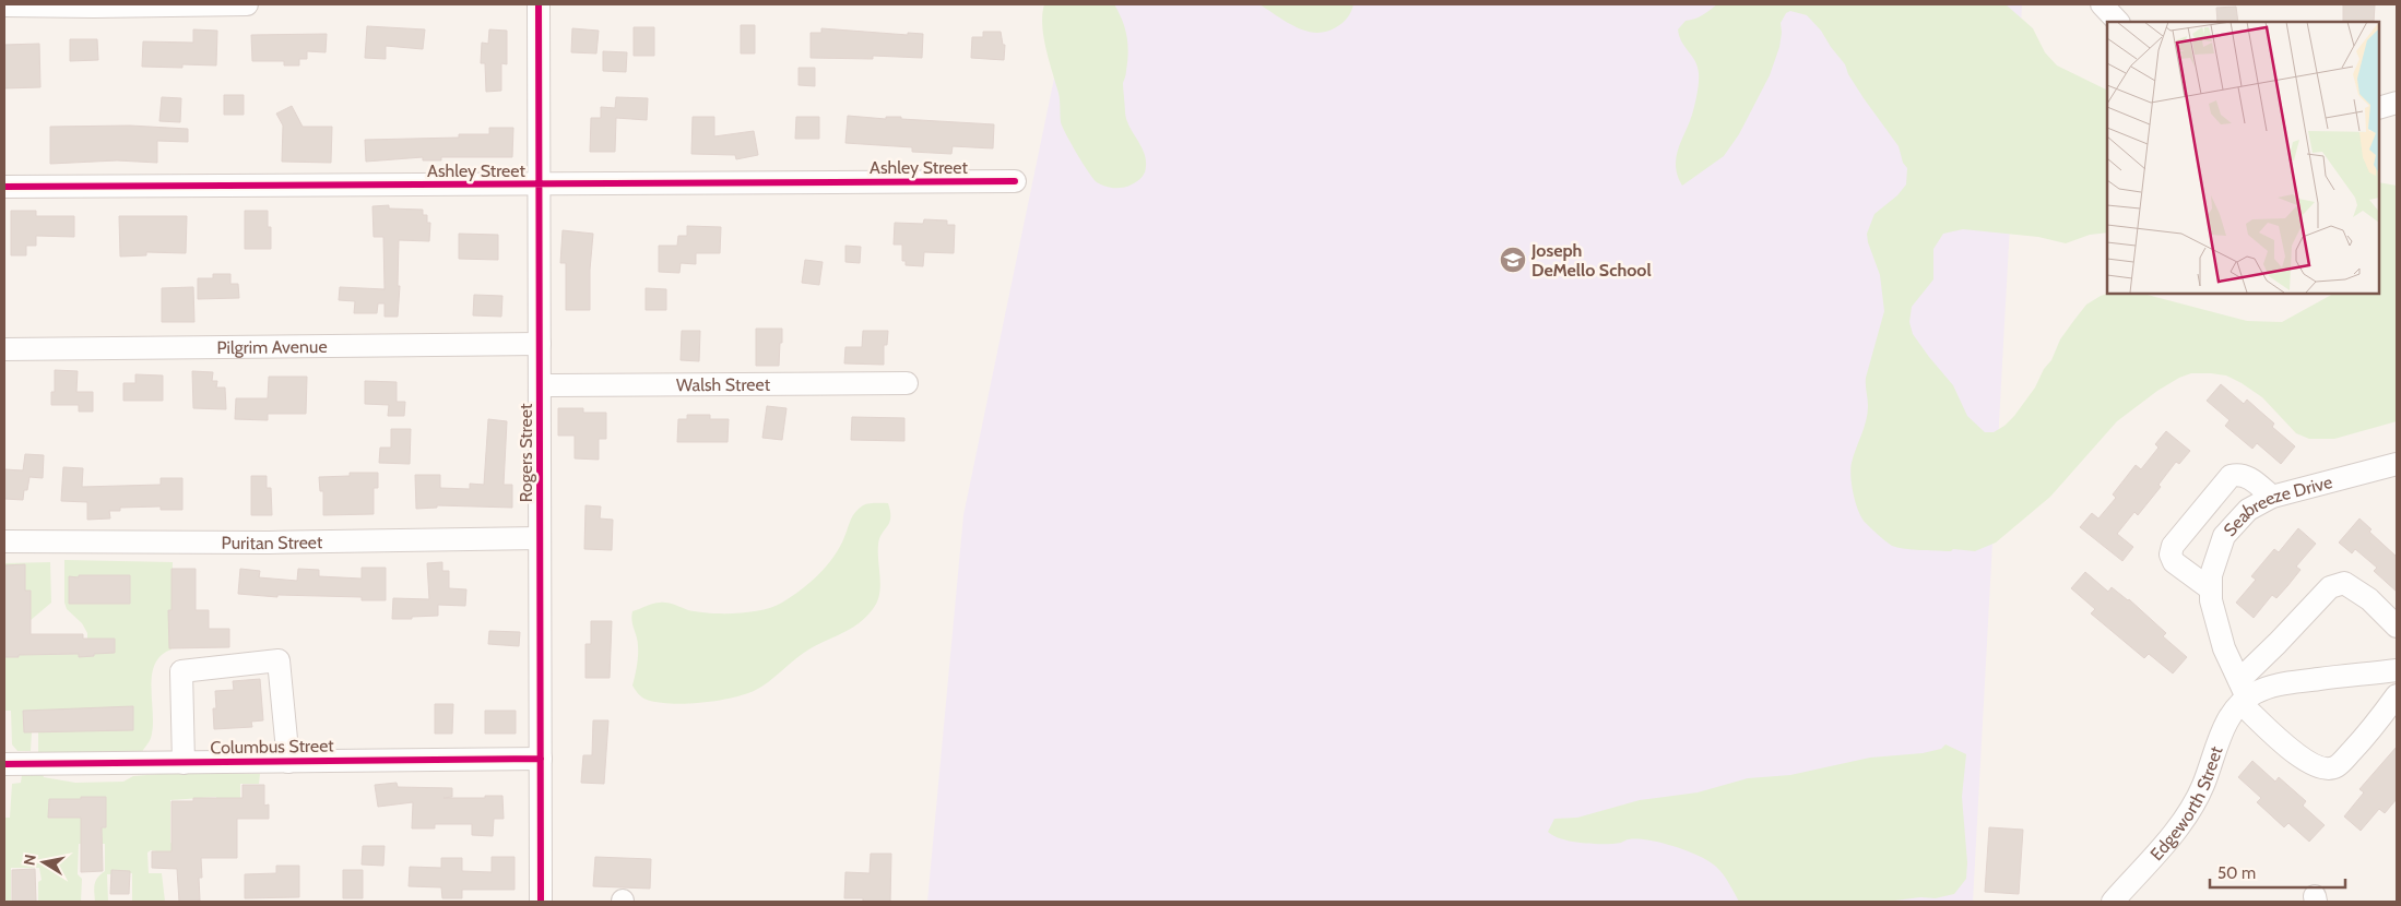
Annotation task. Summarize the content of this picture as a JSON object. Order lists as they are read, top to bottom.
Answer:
{
  "streets": {
    "street": [
      "Ashley Street",
      "Pilgrim Avenue",
      "Walsh Street",
      "Rogers Street",
      "Seabreeze Drive",
      "Puritan Street",
      "Columbus Street",
      "Edgeworth Street"
    ]
  },
  "crossings": [
    ["Ashley Street", "Rogers Street"],
    ["Pilgrim Avenue", "Rogers Street"],
    ["Walsh Street", "Rogers Street"],
    ["Rogers Street", "Puritan Street"],
    ["Rogers Street", "Columbus Street"],
    ["Seabreeze Drive", "Edgeworth Street"]
  ],
  "places": {
    "school or university": ["Joseph DeMello School"]
  },
  "scale_bar": "50 m",
  "north": "left"
}
